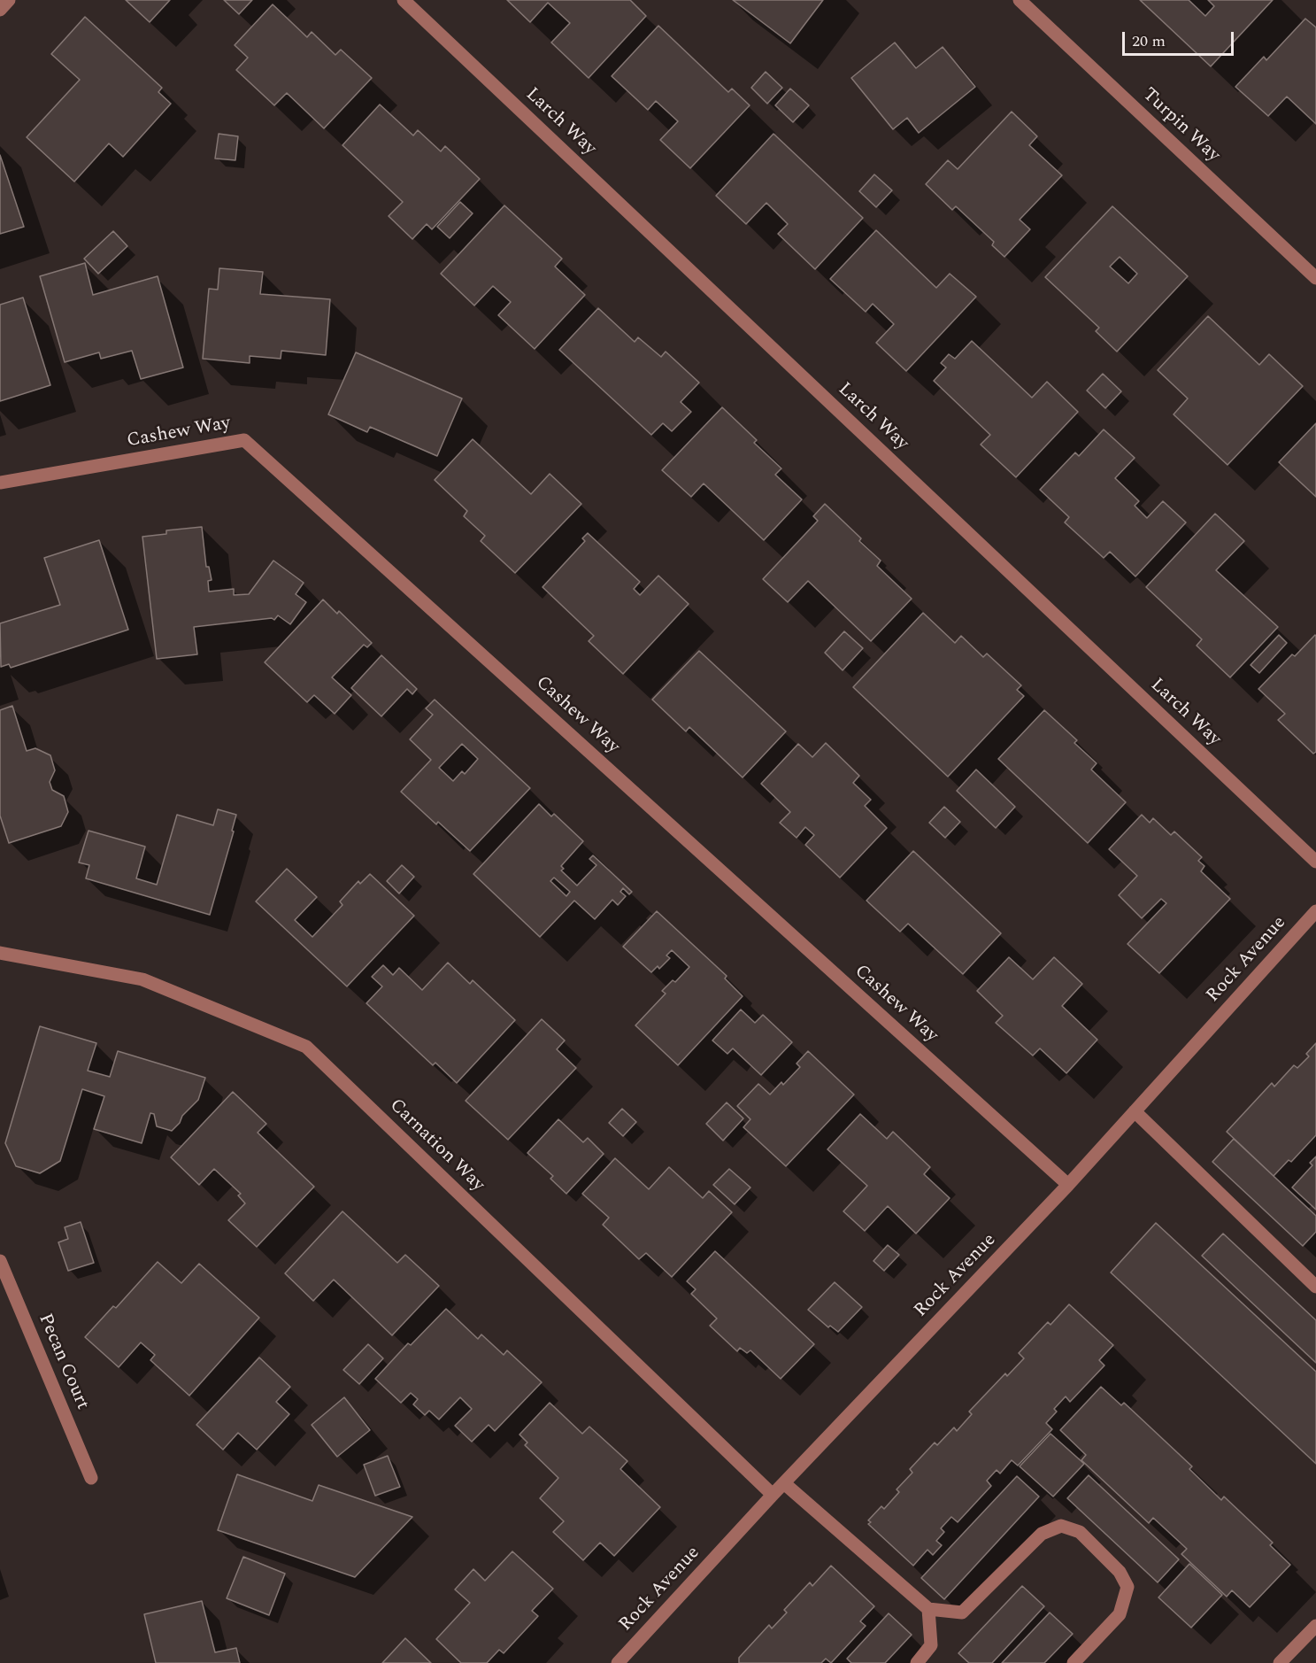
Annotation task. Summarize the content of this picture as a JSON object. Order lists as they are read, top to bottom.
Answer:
{
  "streets": {
    "street": [
      "Larch Way",
      "Turpin Way",
      "Cashew Way",
      "Rock Avenue",
      "Carnation Way",
      "Pecan Court"
    ]
  },
  "crossings": [
    ["Cashew Way", "Rock Avenue"],
    ["Rock Avenue", "Carnation Way"]
  ],
  "scale_bar": "20 m"
}
